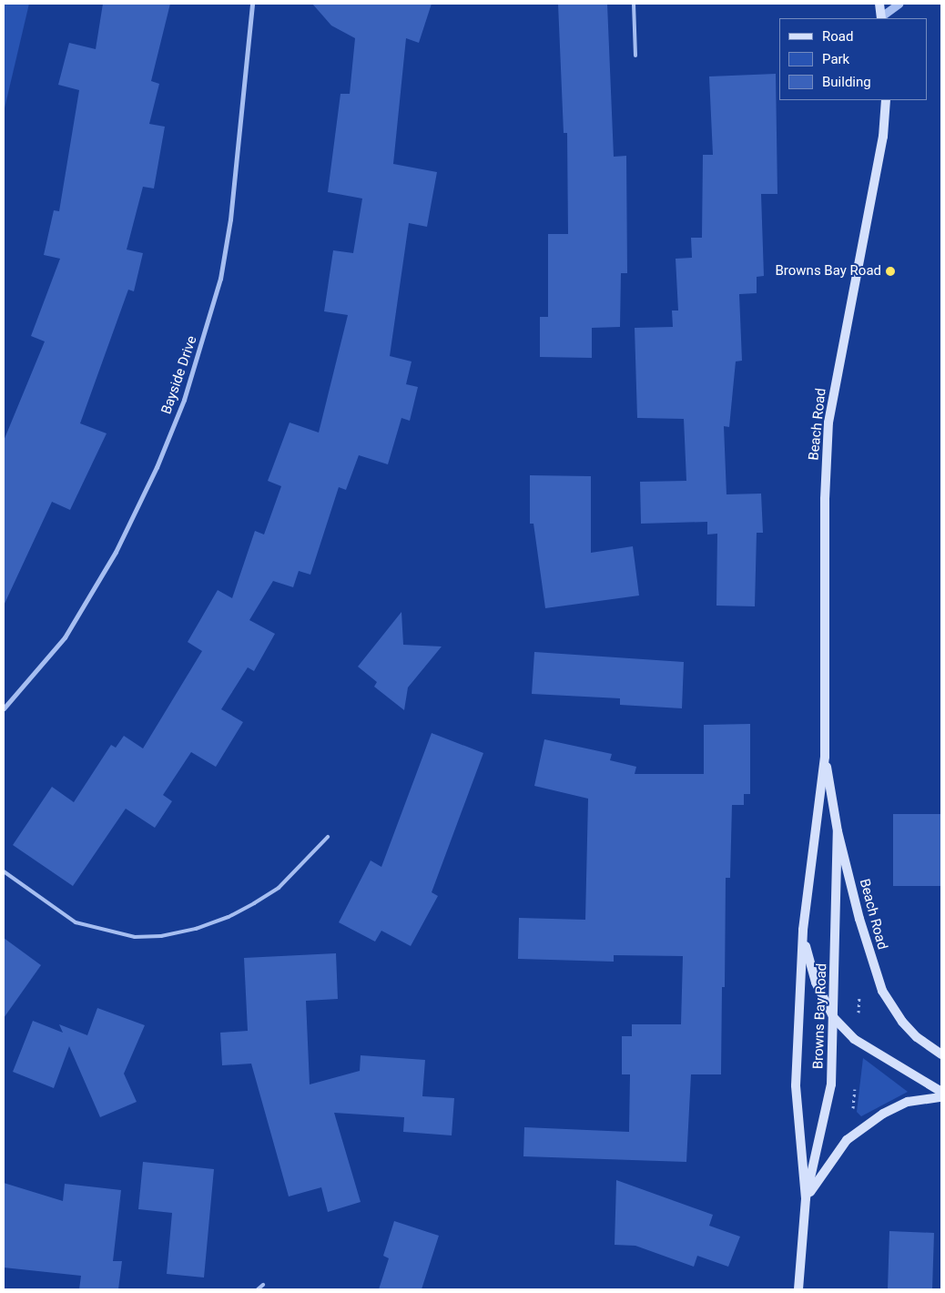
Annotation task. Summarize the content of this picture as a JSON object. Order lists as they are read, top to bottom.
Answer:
{
  "streets": {
    "main road": ["Beach Road", "Browns Bay Road"],
    "street": ["Bayside Drive"]
  },
  "crossings": [
    ["Beach Road", "Browns Bay Road"]
  ],
  "places": ["Browns Bay Road"],
  "legend": ["Road", "Park", "Building"]
}
